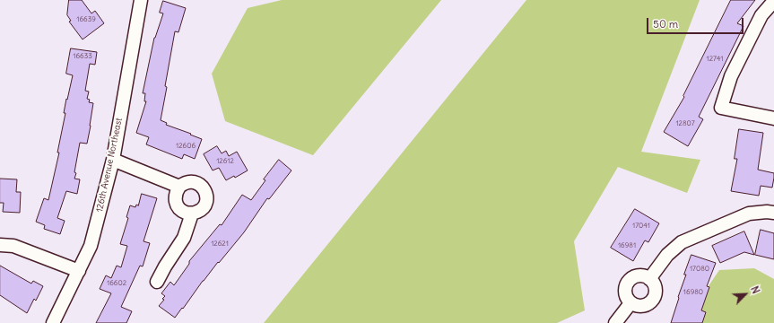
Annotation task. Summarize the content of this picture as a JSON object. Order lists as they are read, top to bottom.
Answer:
{
  "streets": {
    "street": ["126th Avenue Northeast"]
  },
  "house_numbers": [
    "16639",
    "16633",
    "12741",
    "12807",
    "12606",
    "12612",
    "17041",
    "12621",
    "16981",
    "17080",
    "16602",
    "16980"
  ],
  "scale_bar": "50 m",
  "north": "top right"
}
